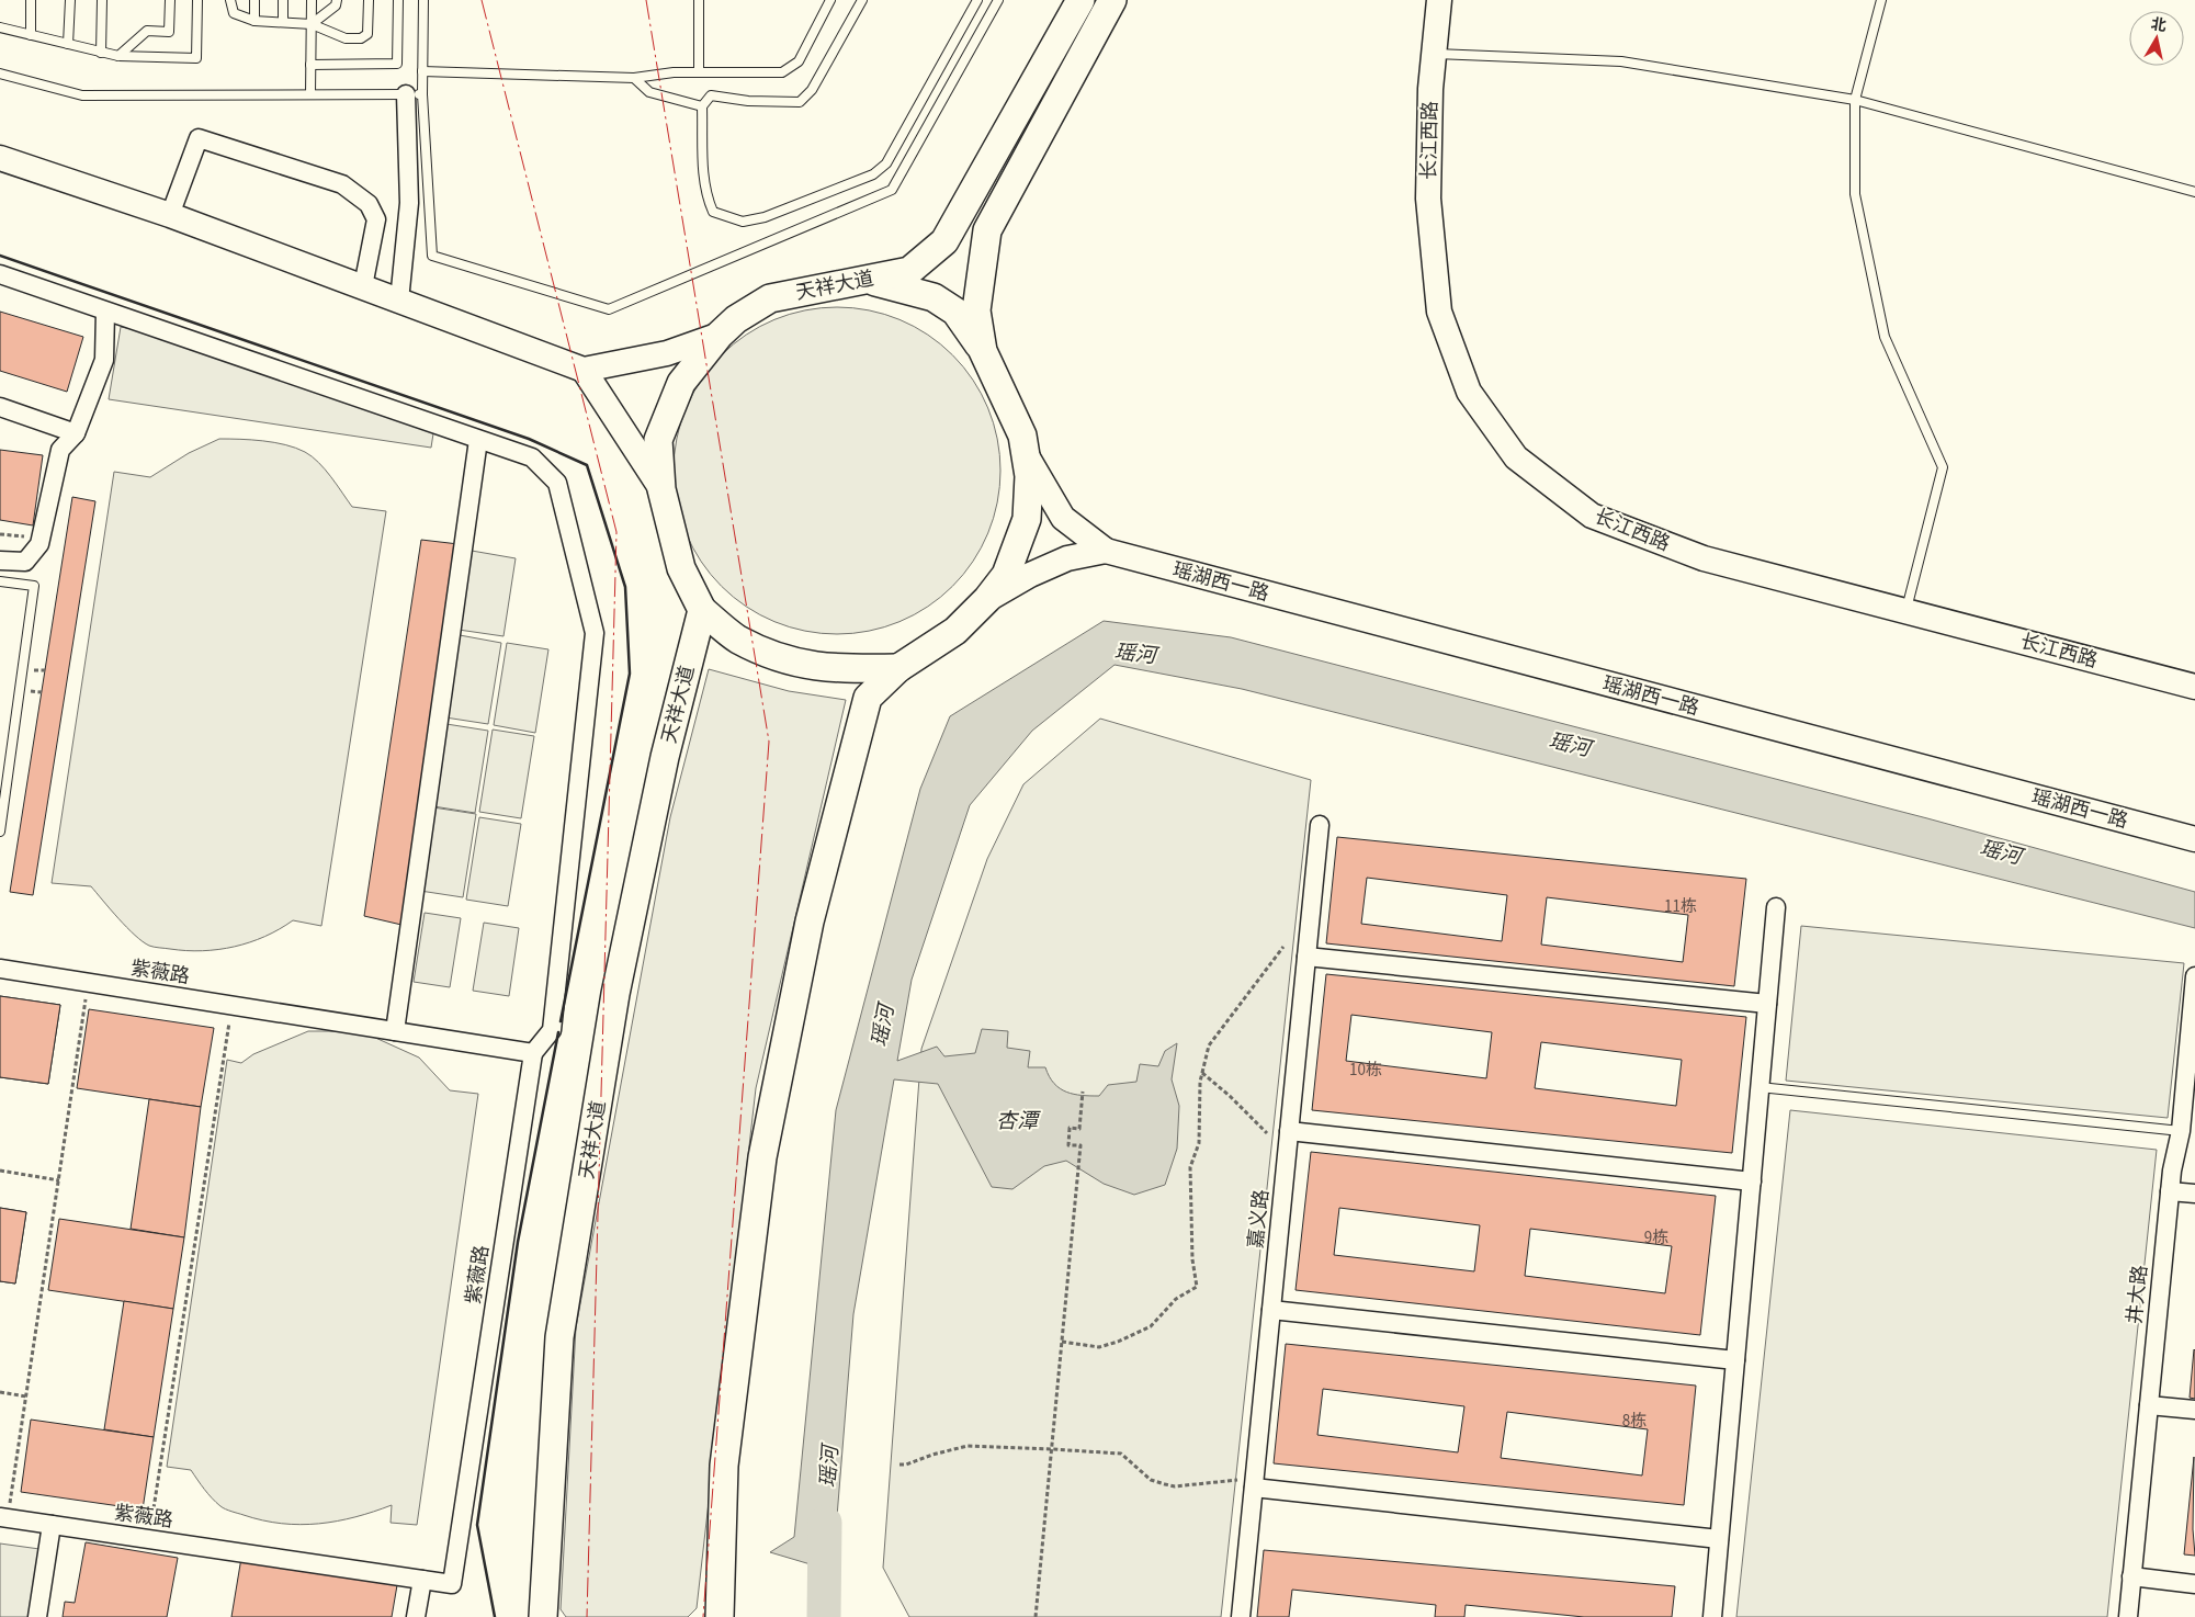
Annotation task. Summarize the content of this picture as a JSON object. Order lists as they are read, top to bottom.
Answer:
{
  "streets": {
    "main road": ["天祥大道"],
    "street": [
      "长江西路",
      "瑶湖西一路",
      "紫薇路",
      "嘉义路",
      "井大路"
    ]
  },
  "water": ["瑶河", "杏潭"],
  "house_numbers": [
    "11栋",
    "10栋",
    "9栋",
    "8栋"
  ],
  "north": "top"
}
